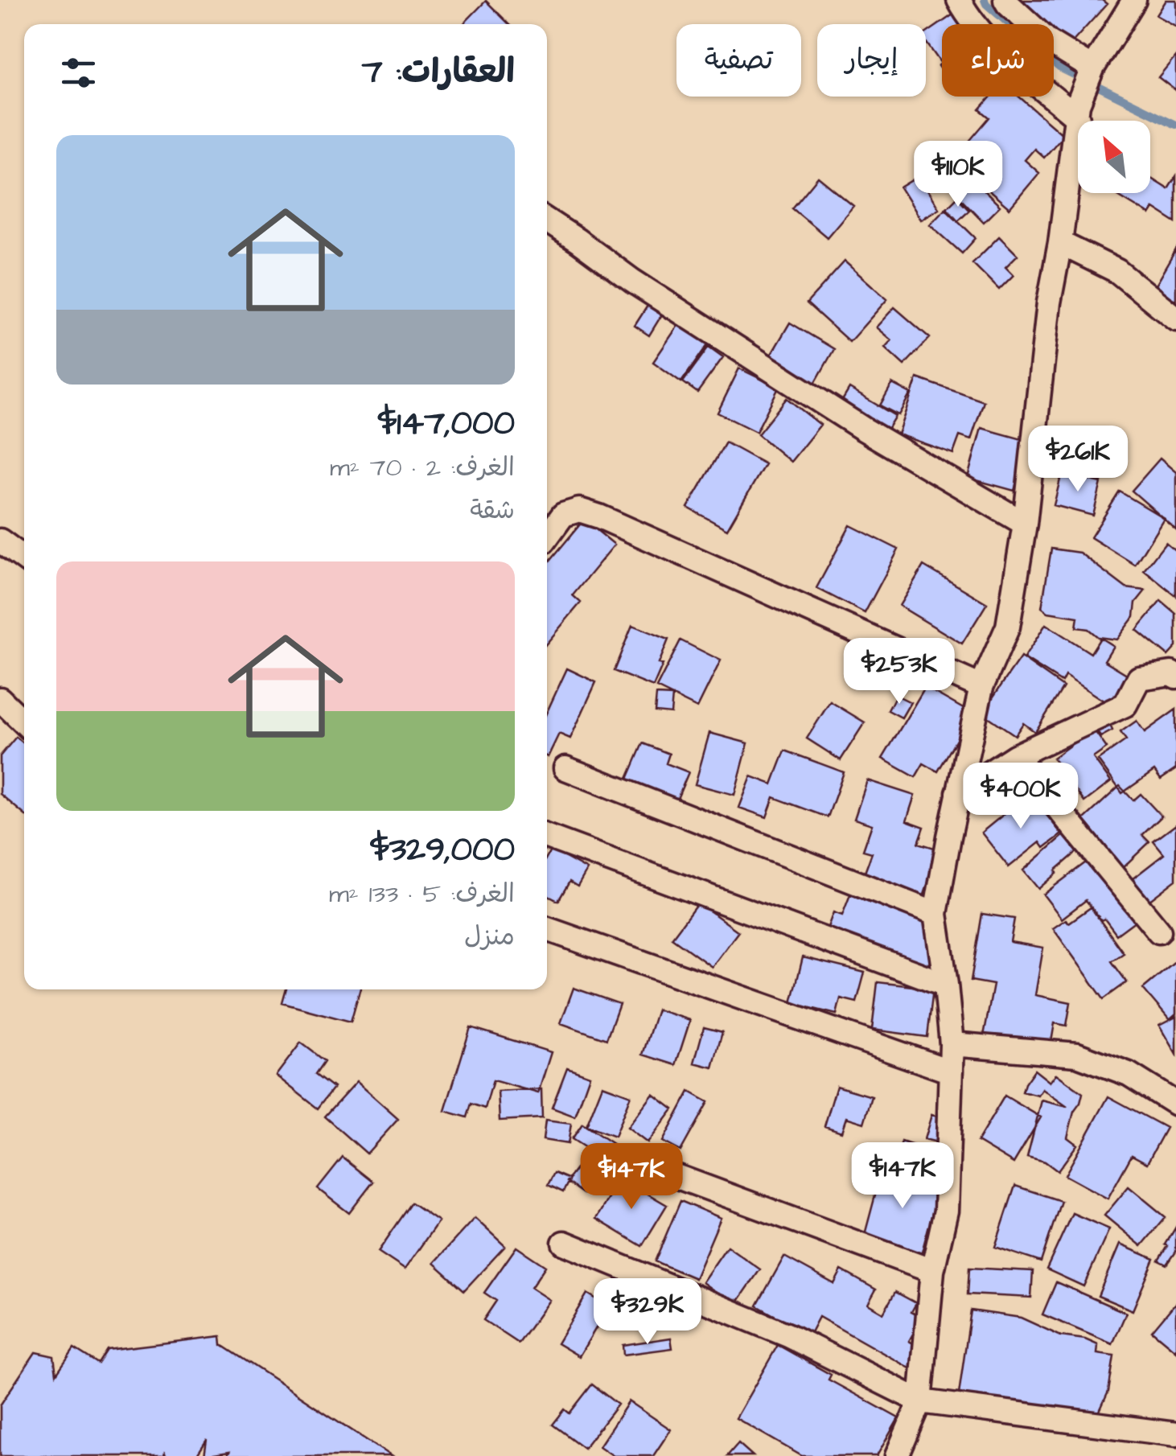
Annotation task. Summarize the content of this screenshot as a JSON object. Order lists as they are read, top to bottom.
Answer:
{
  "north": "top left",
  "page": {
    "chip": ["شراء", "إيجار", "تصفية"],
    "heading": "العقارات: 7",
    "list": [
      {
        "name": "$147,000",
        "note": "الغرف: 2 · 70 m² · شقة"
      },
      {
        "name": "$329,000",
        "note": "الغرف: 5 · 133 m² · منزل"
      }
    ],
    "price": [
      "$110K",
      "$261K",
      "$253K",
      "$400K",
      "$147K",
      "$147K",
      "$329K"
    ]
  }
}
